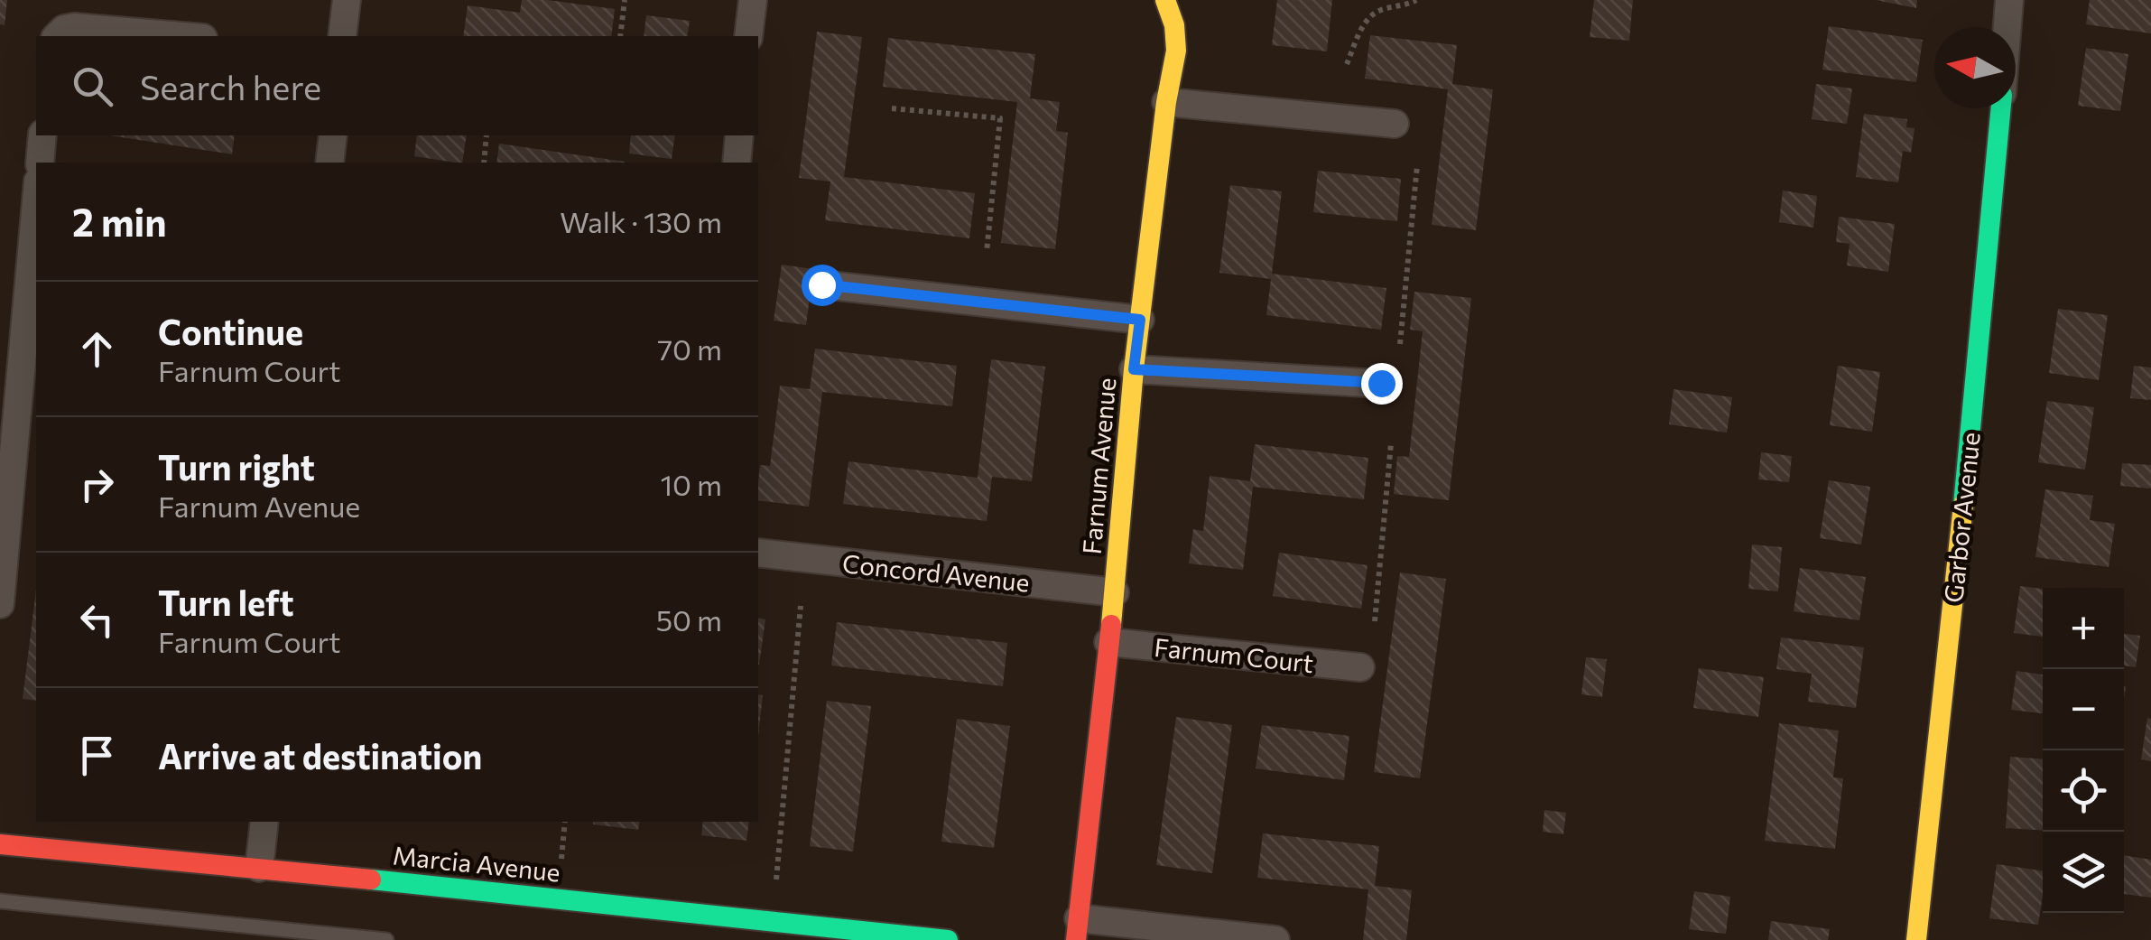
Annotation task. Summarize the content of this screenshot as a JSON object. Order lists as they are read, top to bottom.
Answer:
{
  "streets": {
    "street": [
      "Farnum Avenue",
      "Garbor Avenue",
      "Concord Avenue",
      "Farnum Court",
      "Marcia Avenue"
    ]
  },
  "crossings": [
    ["Farnum Avenue", "Concord Avenue"],
    ["Farnum Avenue", "Farnum Court"]
  ],
  "north": "left",
  "page": {
    "search": "Search here",
    "heading": ["2 min", "Walk · 130 m"],
    "list": [
      ["Continue", "Farnum Court", "70 m"],
      ["Turn right", "Farnum Avenue", "10 m"],
      ["Turn left", "Farnum Court", "50 m"],
      "Arrive at destination"
    ],
    "map_buttons": ["+", "−"]
  }
}
